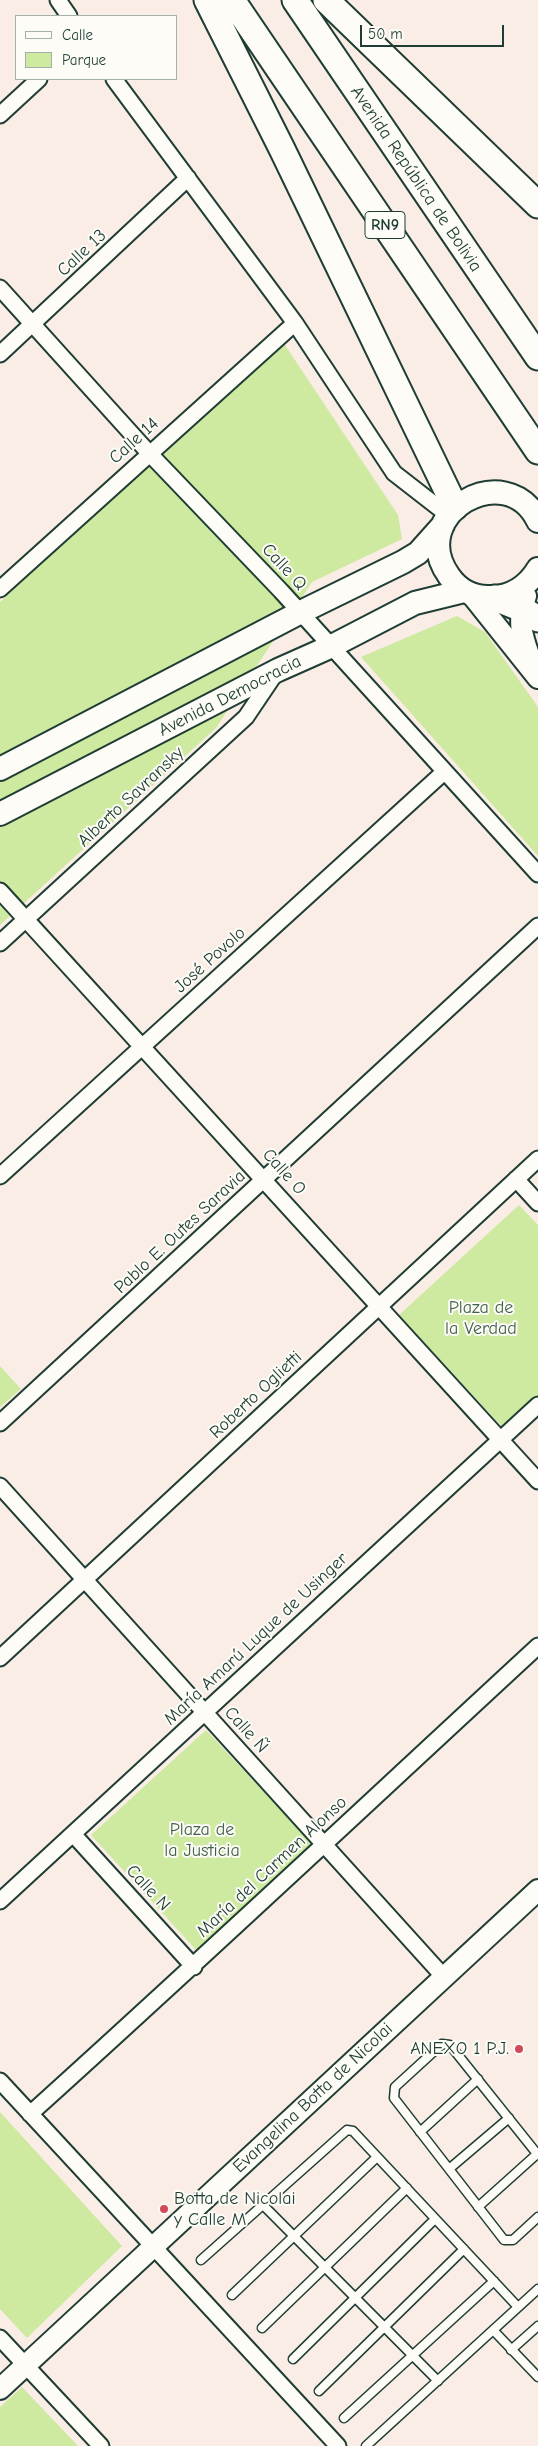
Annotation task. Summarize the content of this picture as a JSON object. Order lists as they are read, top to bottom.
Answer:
{
  "streets": {
    "main road": ["Avenida República de Bolivia", "RN9", "Avenida Democracia"],
    "street": [
      "Calle 13",
      "Calle 14",
      "Calle Q",
      "Alberto Savransky",
      "José Povolo",
      "Calle O",
      "Pablo E. Outes Saravia",
      "Roberto Oglietti",
      "María Amarú Luque de Usinger",
      "Calle Ñ",
      "María del Carmen Alonso",
      "Calle N",
      "Evangelina Botta de Nicolai"
    ]
  },
  "crossings": [
    ["Calle 13", "Calle Q"],
    ["Calle 14", "Calle Q"],
    ["Calle Q", "Avenida Democracia"],
    ["Calle Q", "José Povolo"],
    ["Avenida Democracia", "Alberto Savransky"],
    ["Alberto Savransky", "Calle O"],
    ["José Povolo", "Calle O"],
    ["Calle O", "Pablo E. Outes Saravia"],
    ["Calle O", "Roberto Oglietti"],
    ["Calle O", "María Amarú Luque de Usinger"],
    ["Roberto Oglietti", "Calle Ñ"],
    ["María Amarú Luque de Usinger", "Calle Ñ"],
    ["María Amarú Luque de Usinger", "Calle N"],
    ["Calle Ñ", "María del Carmen Alonso"],
    ["Calle Ñ", "Evangelina Botta de Nicolai"],
    ["María del Carmen Alonso", "Calle N"]
  ],
  "parks": ["Plaza de la Verdad", "Plaza de la Justicia"],
  "places": ["ANEXO 1 P.J.", "Botta de Nicolai y Calle M"],
  "legend": ["Calle", "Parque"],
  "scale_bar": "50 m"
}
